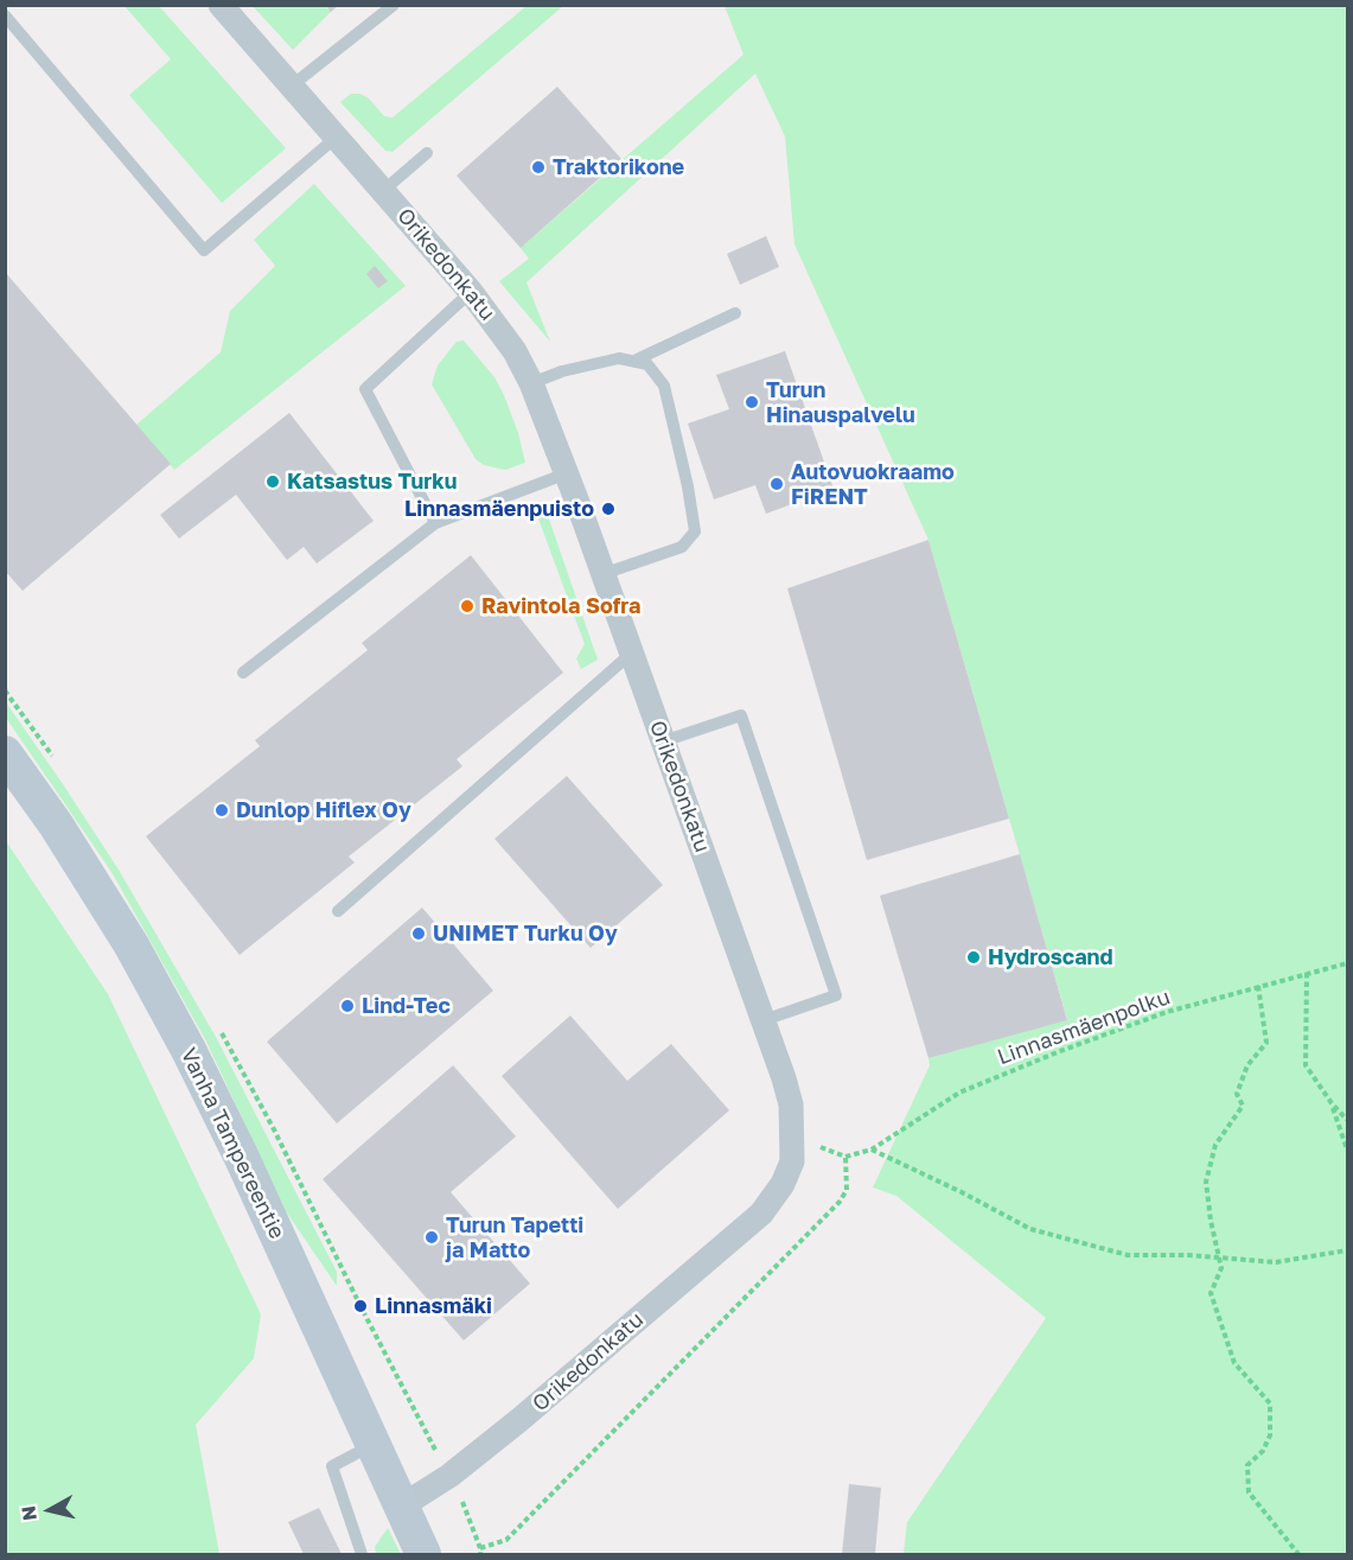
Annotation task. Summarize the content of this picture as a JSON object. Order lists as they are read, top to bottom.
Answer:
{
  "streets": {
    "main road": ["Vanha Tampereentie"],
    "street": ["Orikedonkatu"],
    "path": ["Linnasmäenpolku"]
  },
  "crossings": [
    ["Orikedonkatu", "Vanha Tampereentie"]
  ],
  "places": [
    "Traktorikone",
    "Turun Hinauspalvelu",
    "Katsastus Turku",
    "Autovuokraamo FiRENT",
    "Linnasmäenpuisto",
    "Ravintola Sofra",
    "Dunlop Hiflex Oy",
    "UNIMET Turku Oy",
    "Hydroscand",
    "Lind-Tec",
    "Turun Tapetti ja Matto",
    "Linnasmäki"
  ],
  "north": "left"
}
